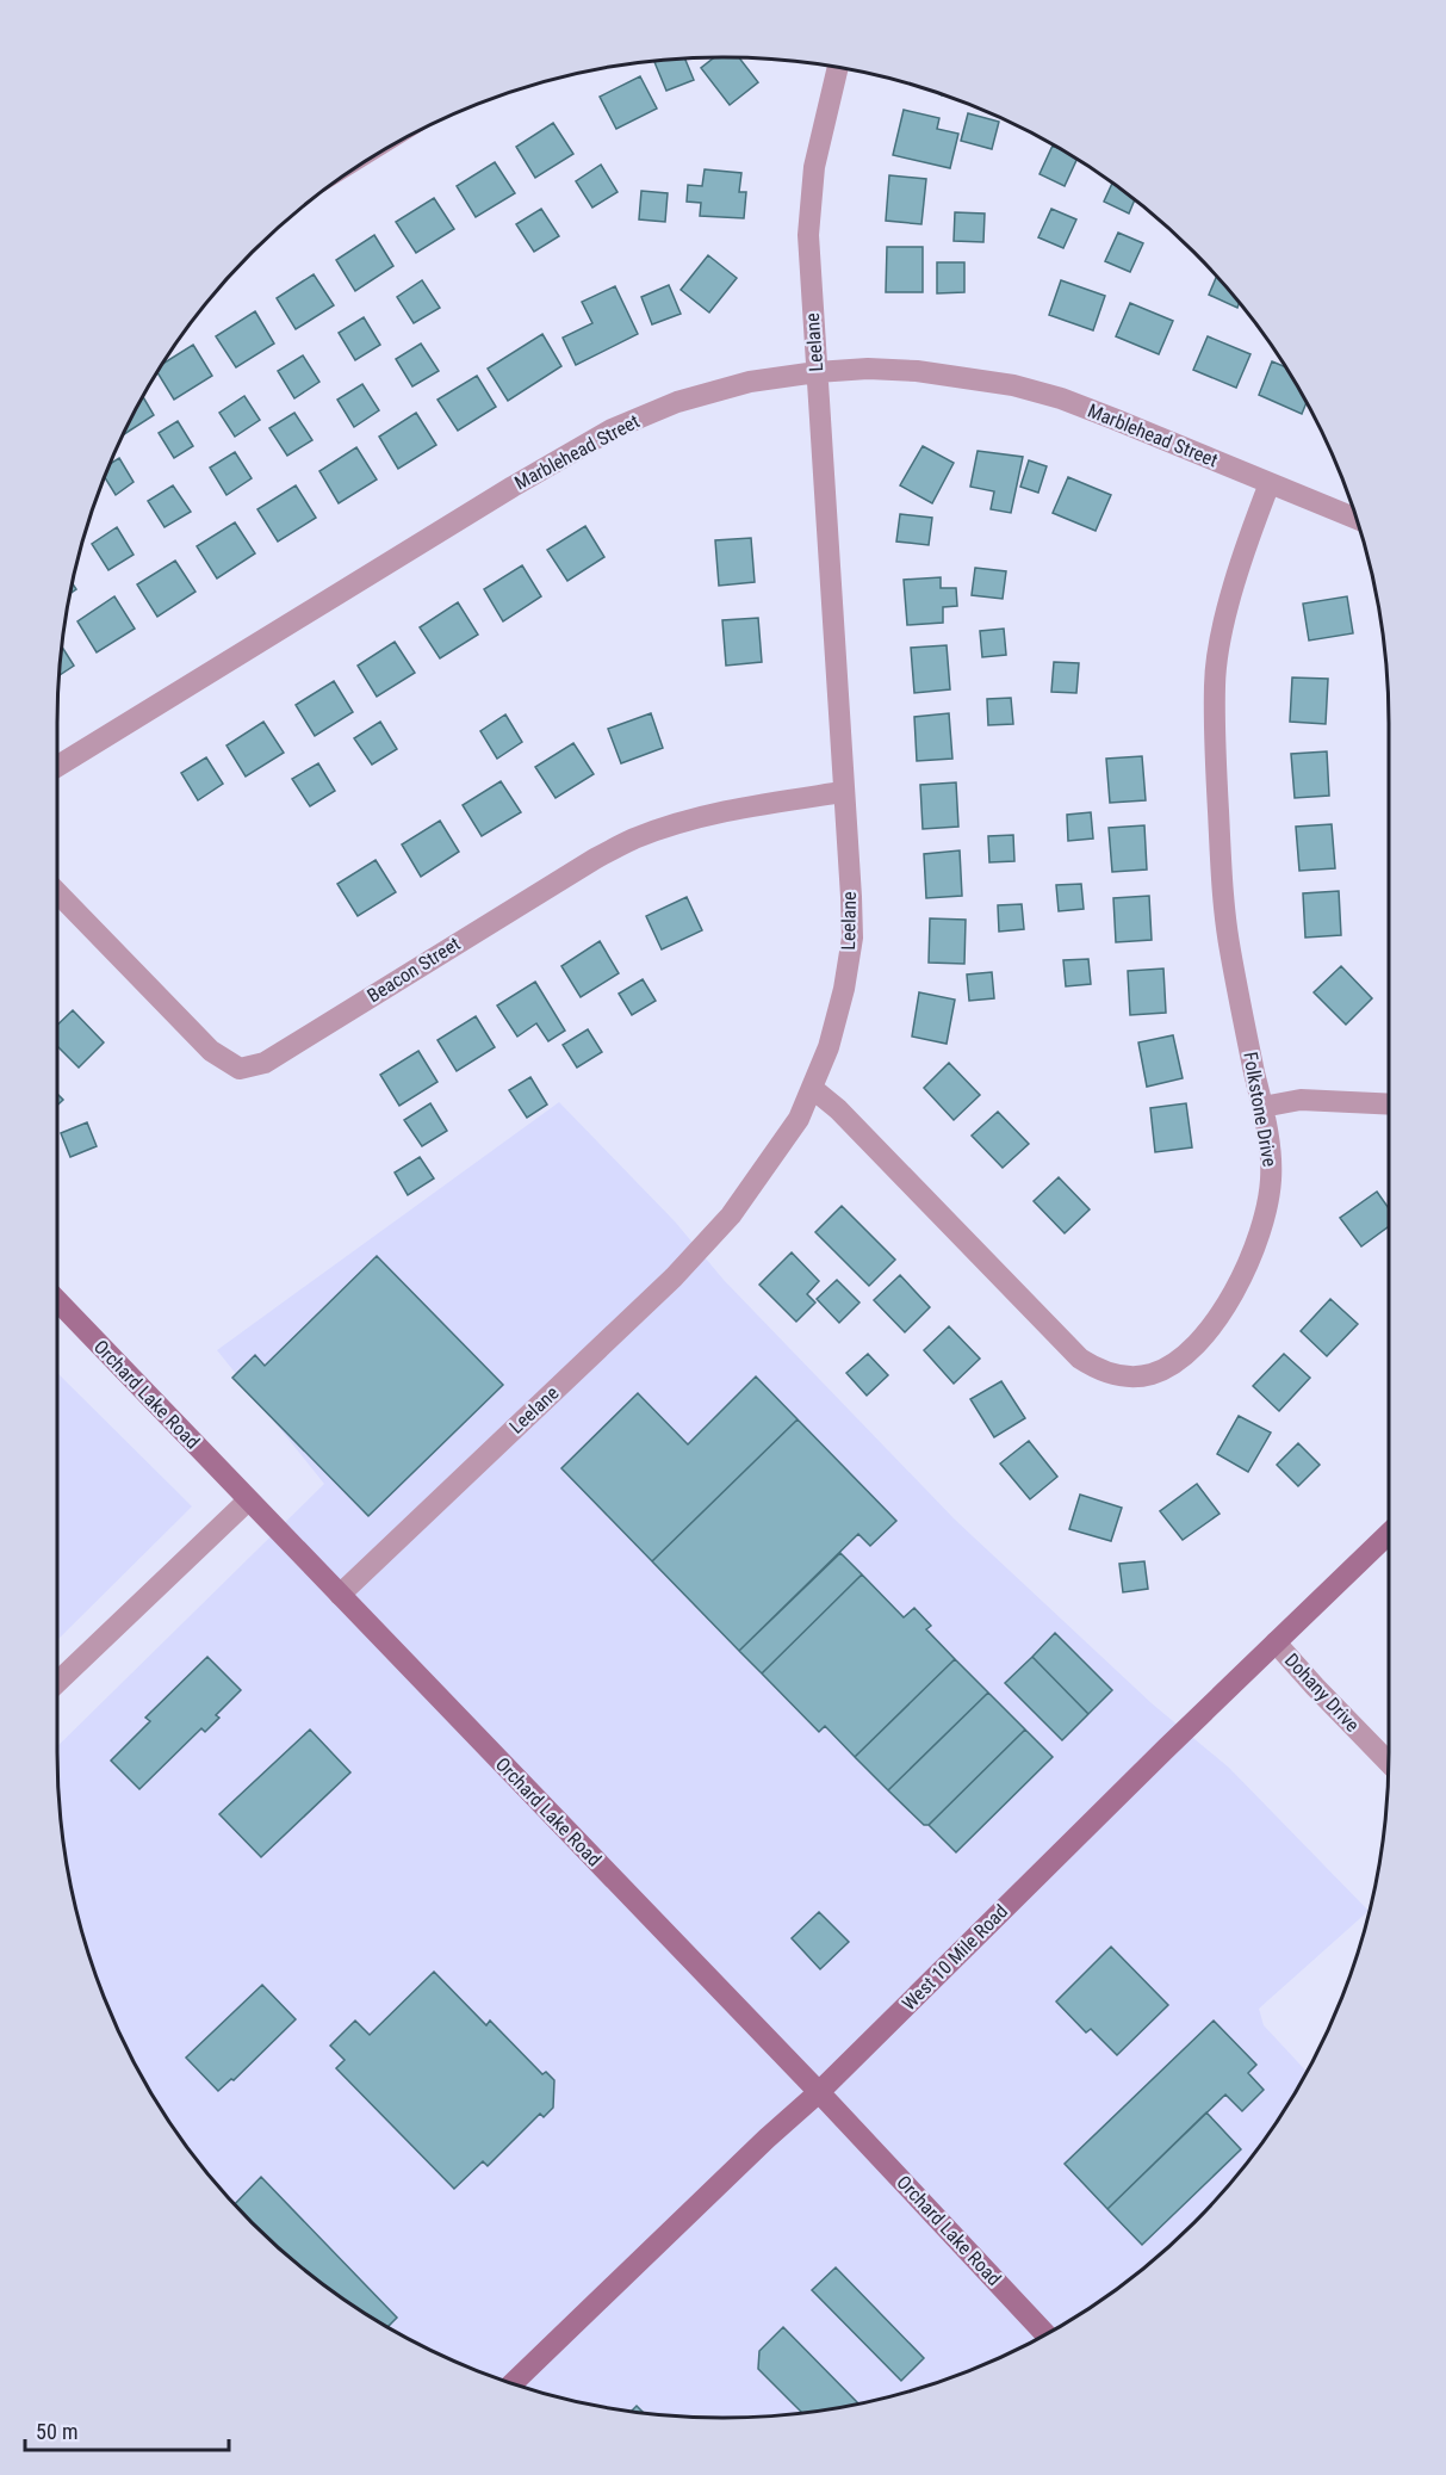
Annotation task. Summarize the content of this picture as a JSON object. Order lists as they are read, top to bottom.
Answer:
{
  "streets": {
    "main road": ["Orchard Lake Road", "West 10 Mile Road"],
    "street": [
      "Leelane",
      "Marblehead Street",
      "Beacon Street",
      "Folkstone Drive",
      "Dohany Drive"
    ]
  },
  "crossings": [
    ["Leelane", "Marblehead Street"],
    ["Leelane", "Beacon Street"],
    ["Leelane", "Folkstone Drive"],
    ["Leelane", "Orchard Lake Road"],
    ["Marblehead Street", "Folkstone Drive"],
    ["Orchard Lake Road", "West 10 Mile Road"],
    ["Dohany Drive", "West 10 Mile Road"]
  ],
  "scale_bar": "50 m"
}
